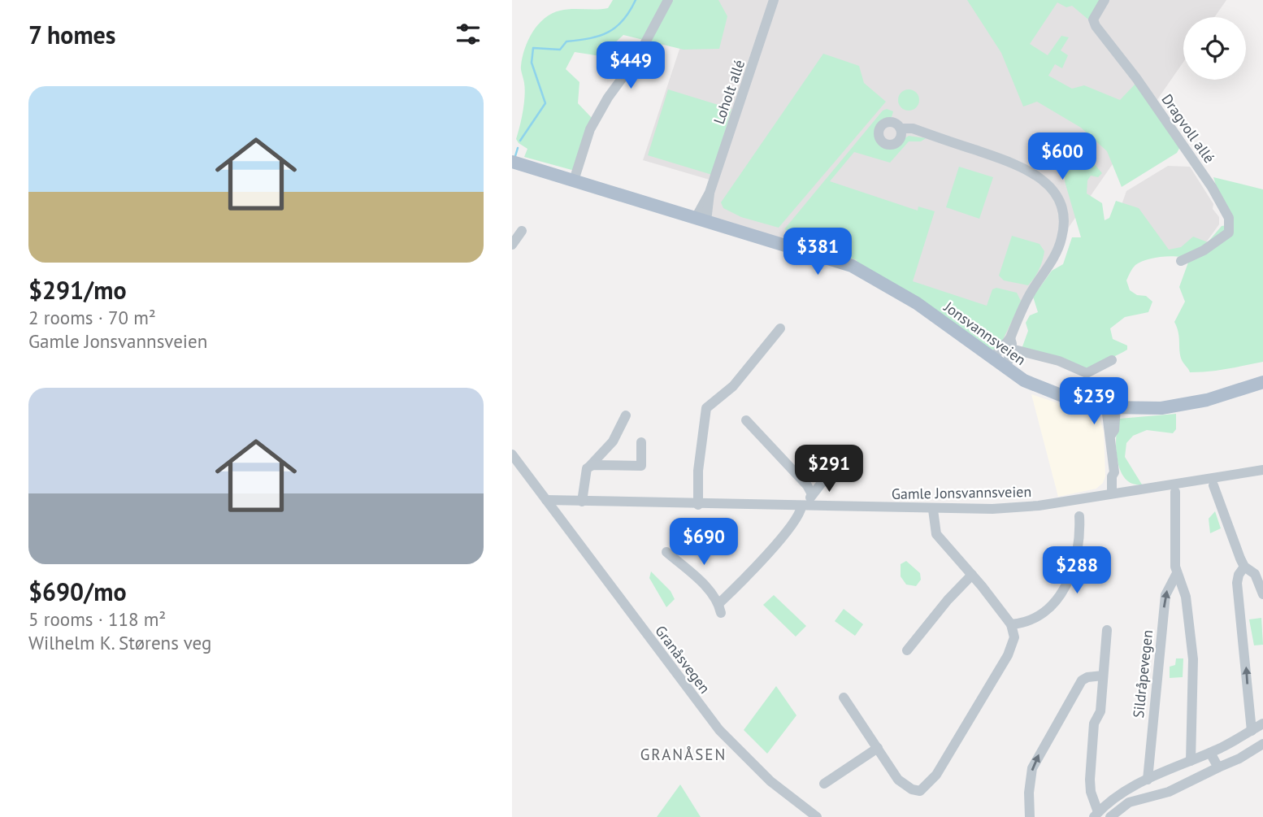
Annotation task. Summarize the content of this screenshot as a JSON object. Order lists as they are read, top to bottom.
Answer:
{
  "streets": {
    "main road": ["Jonsvannsveien"],
    "street": [
      "Loholt allé",
      "Dragvoll allé",
      "Gamle Jonsvannsveien",
      "Granåsvegen",
      "Sildråpevegen"
    ]
  },
  "crossings": [
    ["Loholt allé", "Jonsvannsveien"],
    ["Gamle Jonsvannsveien", "Granåsvegen"]
  ],
  "districts": ["GRANÅSEN"],
  "page": {
    "heading": "7 homes",
    "price": [
      "$449",
      "$600",
      "$381",
      "$239",
      "$291",
      "$690",
      "$288"
    ],
    "list": [
      {
        "name": "$291/mo",
        "note": "2 rooms · 70 m² · Gamle Jonsvannsveien"
      },
      {
        "name": "$690/mo",
        "note": "5 rooms · 118 m² · Wilhelm K. Størens veg"
      }
    ]
  }
}
